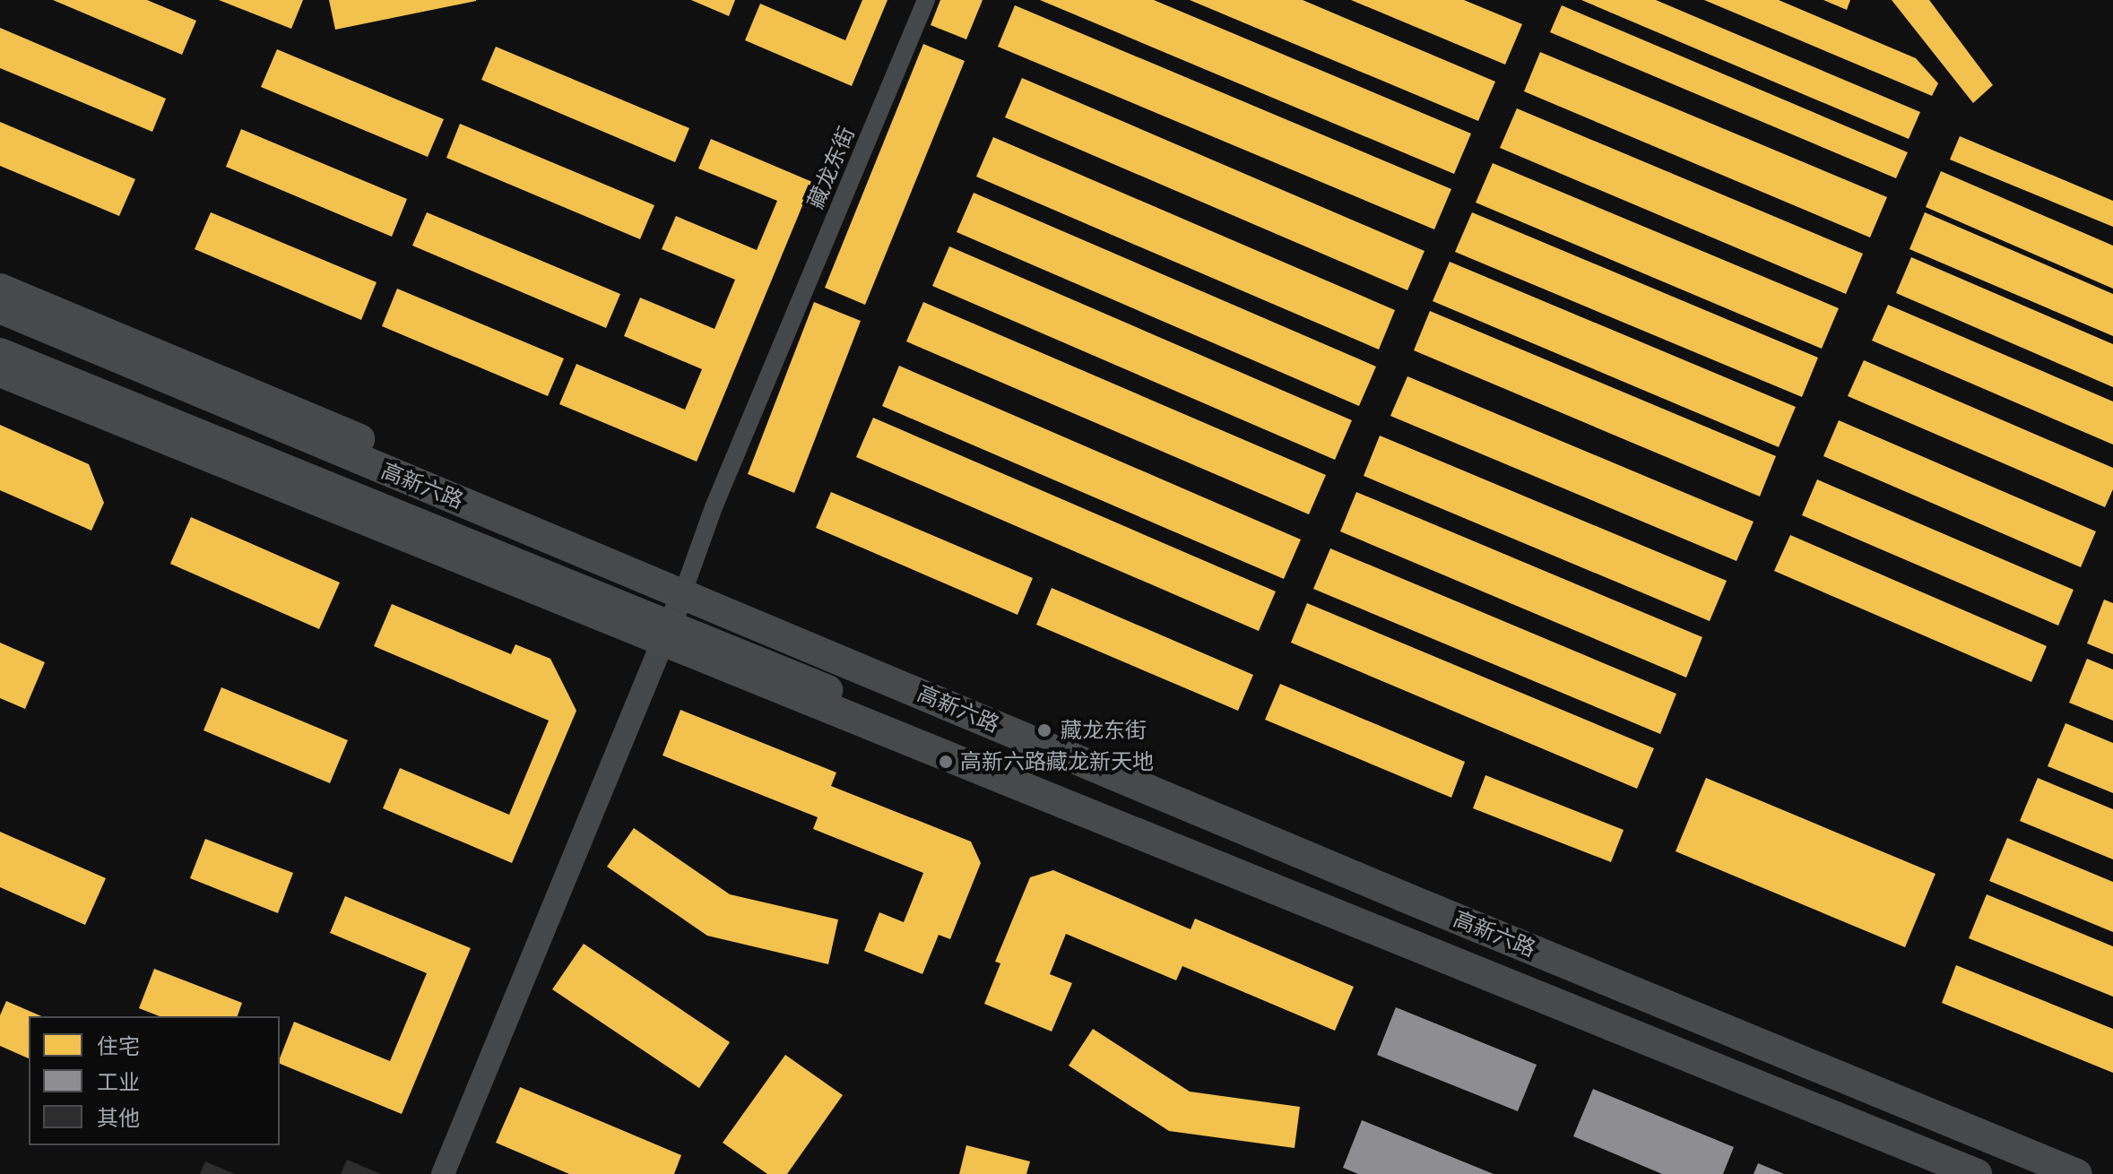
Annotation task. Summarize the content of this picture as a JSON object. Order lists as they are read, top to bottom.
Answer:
{
  "streets": {
    "main road": ["高新六路"],
    "street": ["藏龙东街"]
  },
  "crossings": [
    ["藏龙东街", "高新六路"]
  ],
  "places": ["藏龙东街", "高新六路藏龙新天地"],
  "legend": ["住宅", "工业", "其他"]
}
